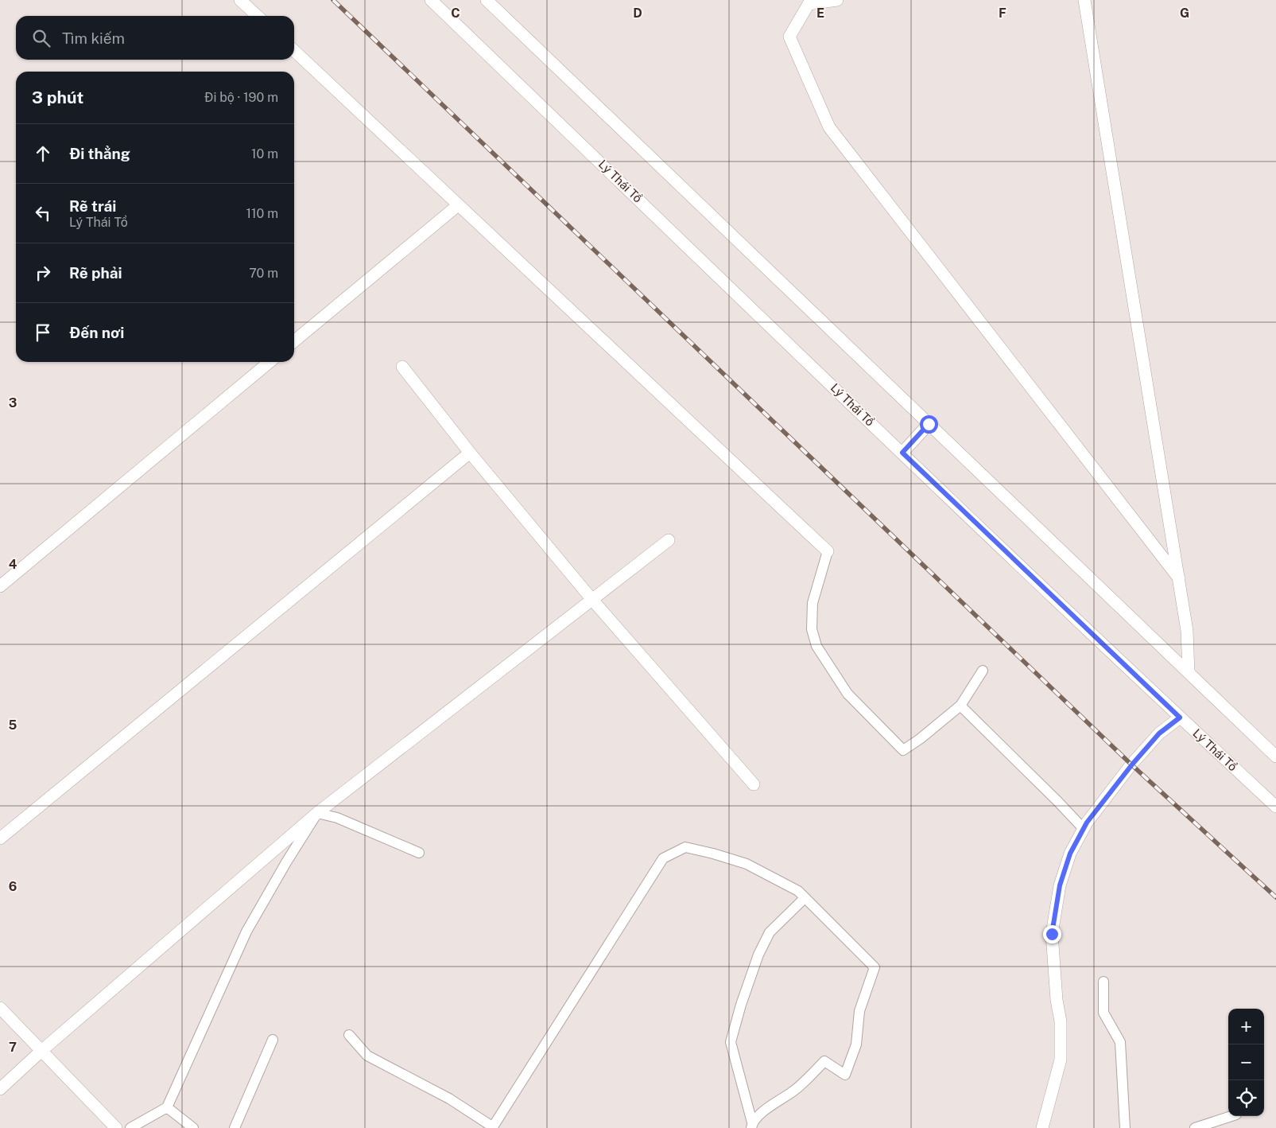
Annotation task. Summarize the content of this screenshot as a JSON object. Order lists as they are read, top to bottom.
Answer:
{
  "streets": {
    "street": ["Lý Thái Tổ"]
  },
  "page": {
    "search": "Tìm kiếm",
    "heading": ["3 phút", "Đi bộ · 190 m"],
    "list": [
      ["Đi thẳng", "10 m"],
      ["Rẽ trái", "Lý Thái Tổ", "110 m"],
      ["Rẽ phải", "70 m"],
      "Đến nơi"
    ],
    "map_buttons": ["+", "−"]
  },
  "grid": {
    "columns": [
      "C",
      "D",
      "E",
      "F",
      "G"
    ],
    "rows": [
      "3",
      "4",
      "5",
      "6",
      "7"
    ]
  }
}
